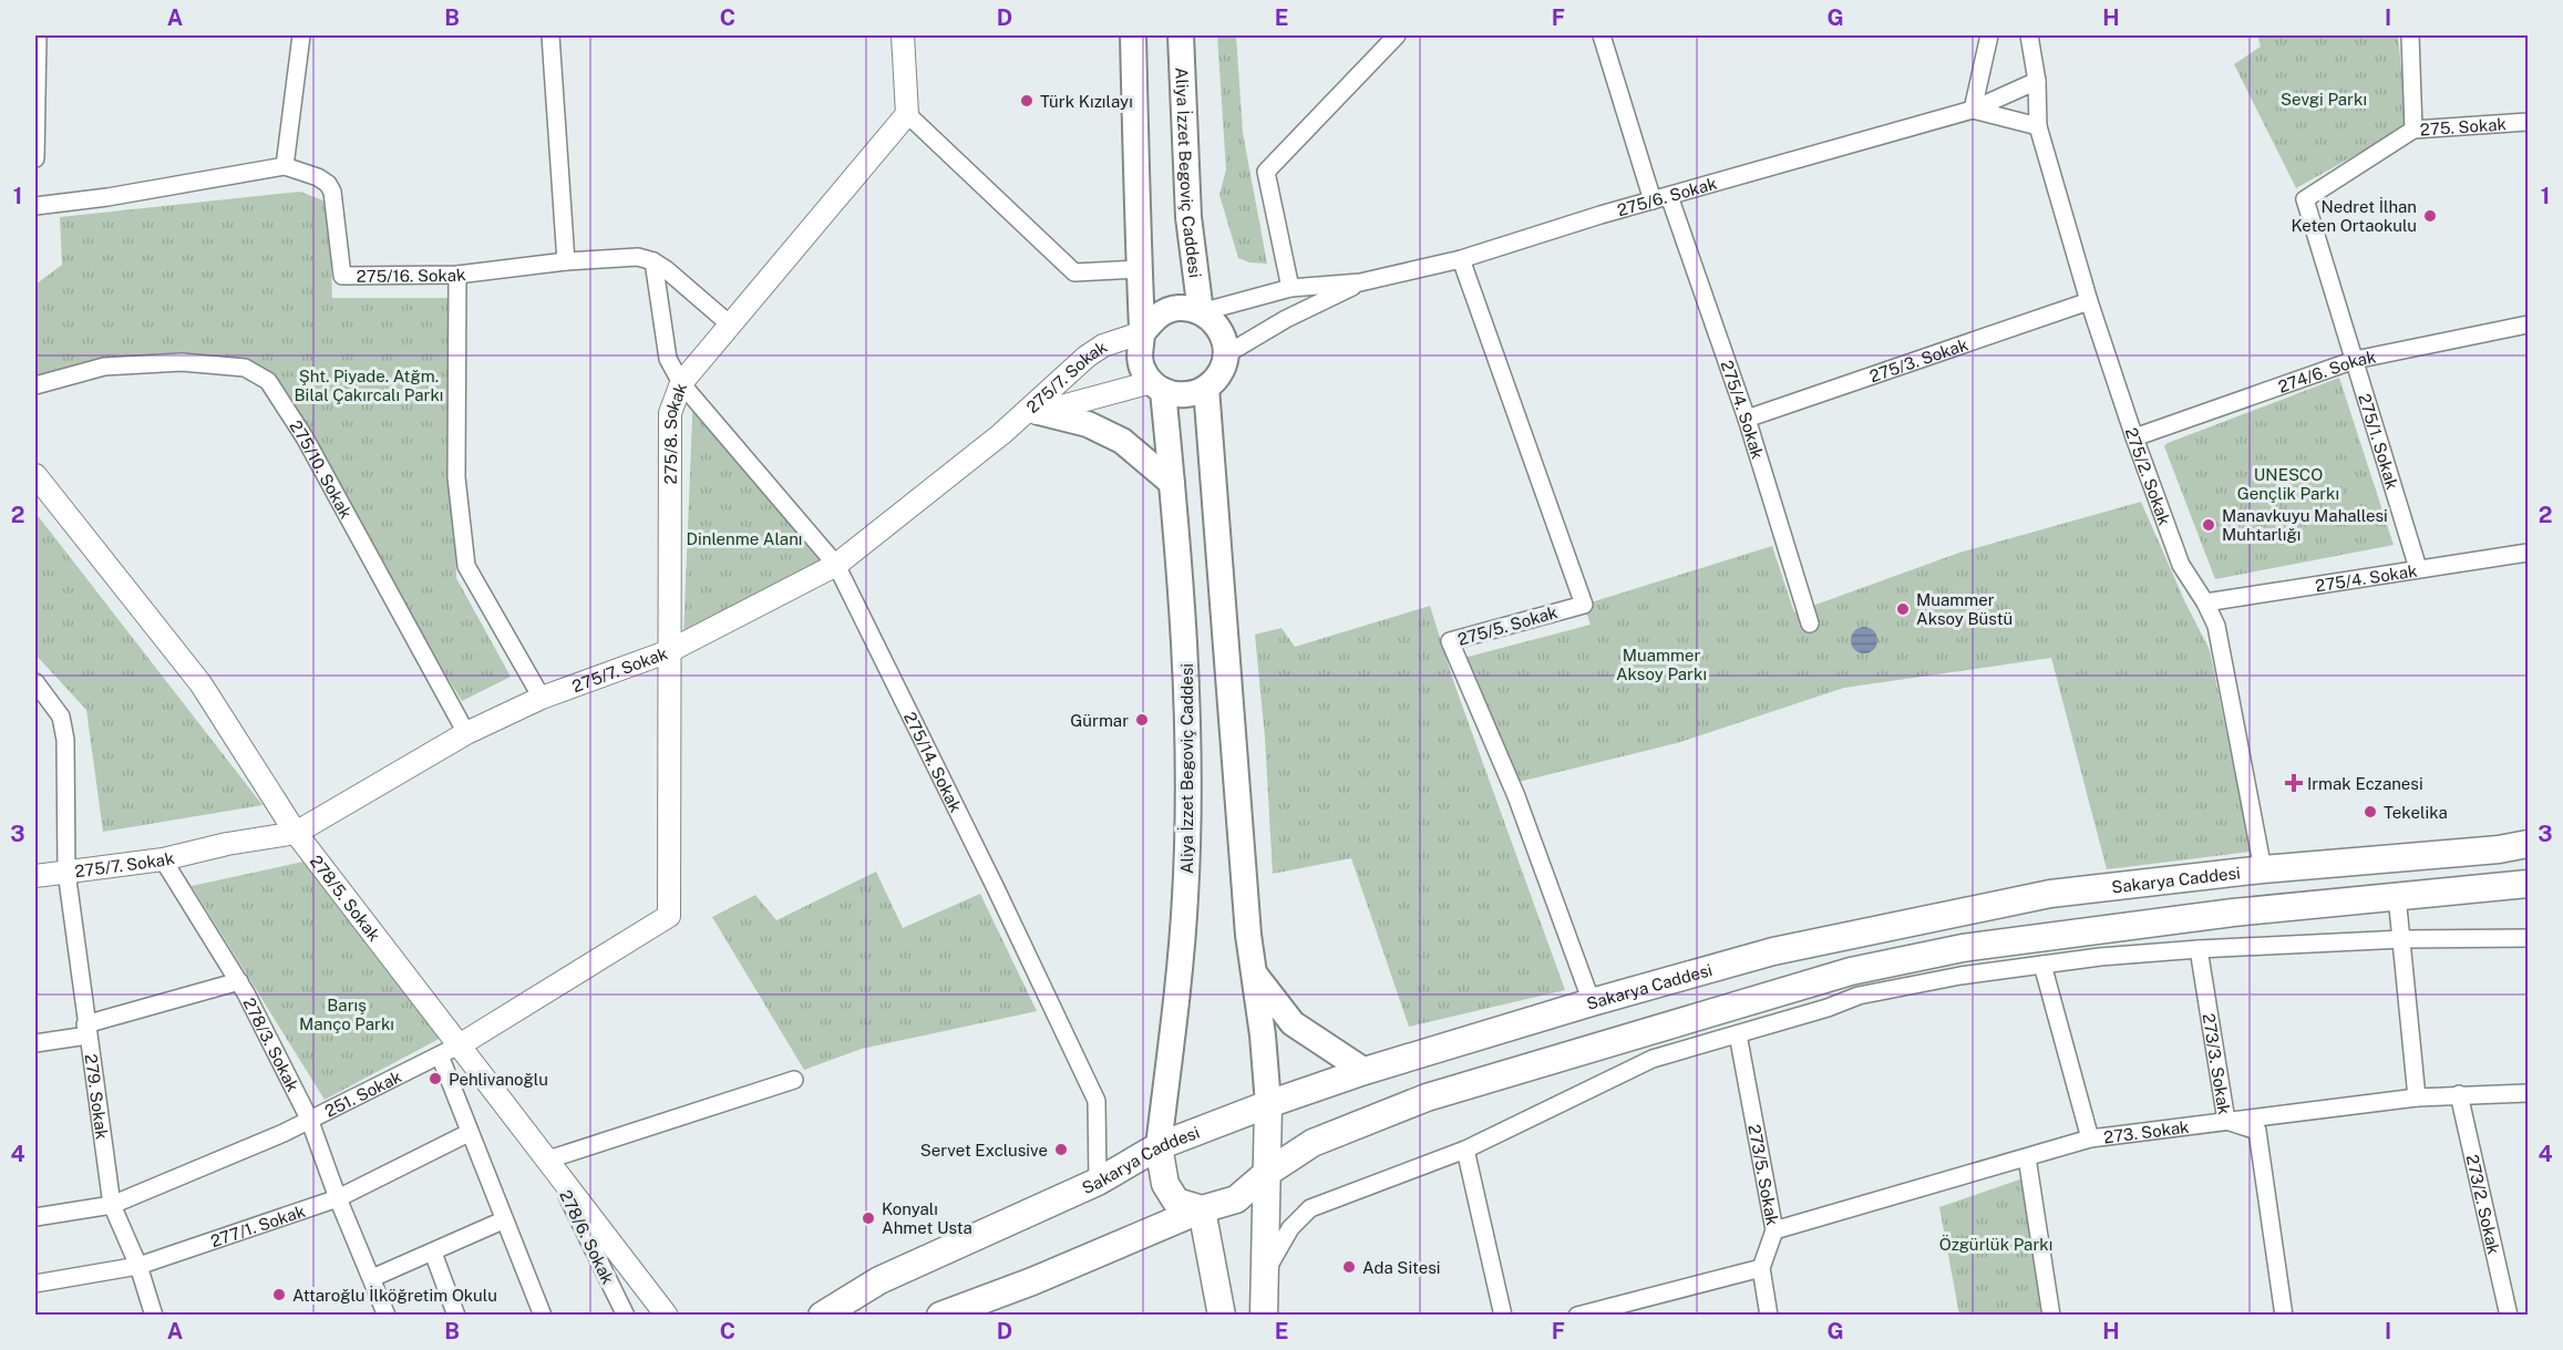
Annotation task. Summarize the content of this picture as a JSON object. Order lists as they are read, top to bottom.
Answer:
{
  "streets": {
    "main road": ["Aliya İzzet Begoviç Caddesi", "Sakarya Caddesi"],
    "street": [
      "275. Sokak",
      "275/6. Sokak",
      "275/16. Sokak",
      "275/3. Sokak",
      "274/6. Sokak",
      "275/7. Sokak",
      "275/4. Sokak",
      "275/8. Sokak",
      "275/1. Sokak",
      "275/10. Sokak",
      "275/2. Sokak",
      "275/5. Sokak",
      "275/14. Sokak",
      "278/5. Sokak",
      "278/3. Sokak",
      "273/3. Sokak",
      "251. Sokak",
      "279. Sokak",
      "273. Sokak",
      "273/5. Sokak",
      "273/2. Sokak",
      "277/1. Sokak",
      "278/6. Sokak"
    ]
  },
  "crossings": [
    ["275. Sokak", "275/1. Sokak"],
    ["Aliya İzzet Begoviç Caddesi", "275/6. Sokak"],
    ["Aliya İzzet Begoviç Caddesi", "275/7. Sokak"],
    ["Aliya İzzet Begoviç Caddesi", "Sakarya Caddesi"],
    ["275/6. Sokak", "275/7. Sokak"],
    ["275/6. Sokak", "275/4. Sokak"],
    ["275/6. Sokak", "275/5. Sokak"],
    ["275/16. Sokak", "275/14. Sokak"],
    ["275/3. Sokak", "275/4. Sokak"],
    ["275/3. Sokak", "275/2. Sokak"],
    ["274/6. Sokak", "275/1. Sokak"],
    ["274/6. Sokak", "275/2. Sokak"],
    ["275/7. Sokak", "275/8. Sokak"],
    ["275/7. Sokak", "275/10. Sokak"],
    ["275/7. Sokak", "275/14. Sokak"],
    ["275/7. Sokak", "278/5. Sokak"],
    ["275/7. Sokak", "278/3. Sokak"],
    ["275/7. Sokak", "279. Sokak"],
    ["275/4. Sokak", "275/1. Sokak"],
    ["275/4. Sokak", "275/2. Sokak"],
    ["275/8. Sokak", "275/14. Sokak"],
    ["275/8. Sokak", "251. Sokak"],
    ["275/2. Sokak", "Sakarya Caddesi"],
    ["275/5. Sokak", "Sakarya Caddesi"],
    ["275/14. Sokak", "Sakarya Caddesi"],
    ["278/5. Sokak", "251. Sokak"],
    ["278/5. Sokak", "278/6. Sokak"],
    ["278/3. Sokak", "251. Sokak"],
    ["278/3. Sokak", "277/1. Sokak"],
    ["273/3. Sokak", "273. Sokak"],
    ["251. Sokak", "279. Sokak"],
    ["279. Sokak", "277/1. Sokak"],
    ["273. Sokak", "273/5. Sokak"],
    ["273. Sokak", "273/2. Sokak"]
  ],
  "parks": [
    "Sevgi Parkı",
    "Şht. Piyade. Atğm. Bilal Çakırcalı Parkı",
    "UNESCO Gençlik Parkı",
    "Dinlenme Alanı",
    "Muammer Aksoy Parkı",
    "Barış Manço Parkı",
    "Özgürlük Parkı"
  ],
  "places": {
    "other": [
      "Türk Kızılayı",
      "Nedret İlhan Keten Ortaokulu",
      "Manavkuyu Mahallesi Muhtarlığı",
      "Muammer Aksoy Büstü",
      "Gürmar",
      "Tekelika",
      "Pehlivanoğlu",
      "Servet Exclusive",
      "Konyalı Ahmet Usta",
      "Ada Sitesi",
      "Attaroğlu İlköğretim Okulu"
    ],
    "health": ["Irmak Eczanesi"]
  },
  "grid": {
    "columns": [
      "A",
      "B",
      "C",
      "D",
      "E",
      "F",
      "G",
      "H",
      "I"
    ],
    "rows": [
      "1",
      "2",
      "3",
      "4"
    ]
  }
}
